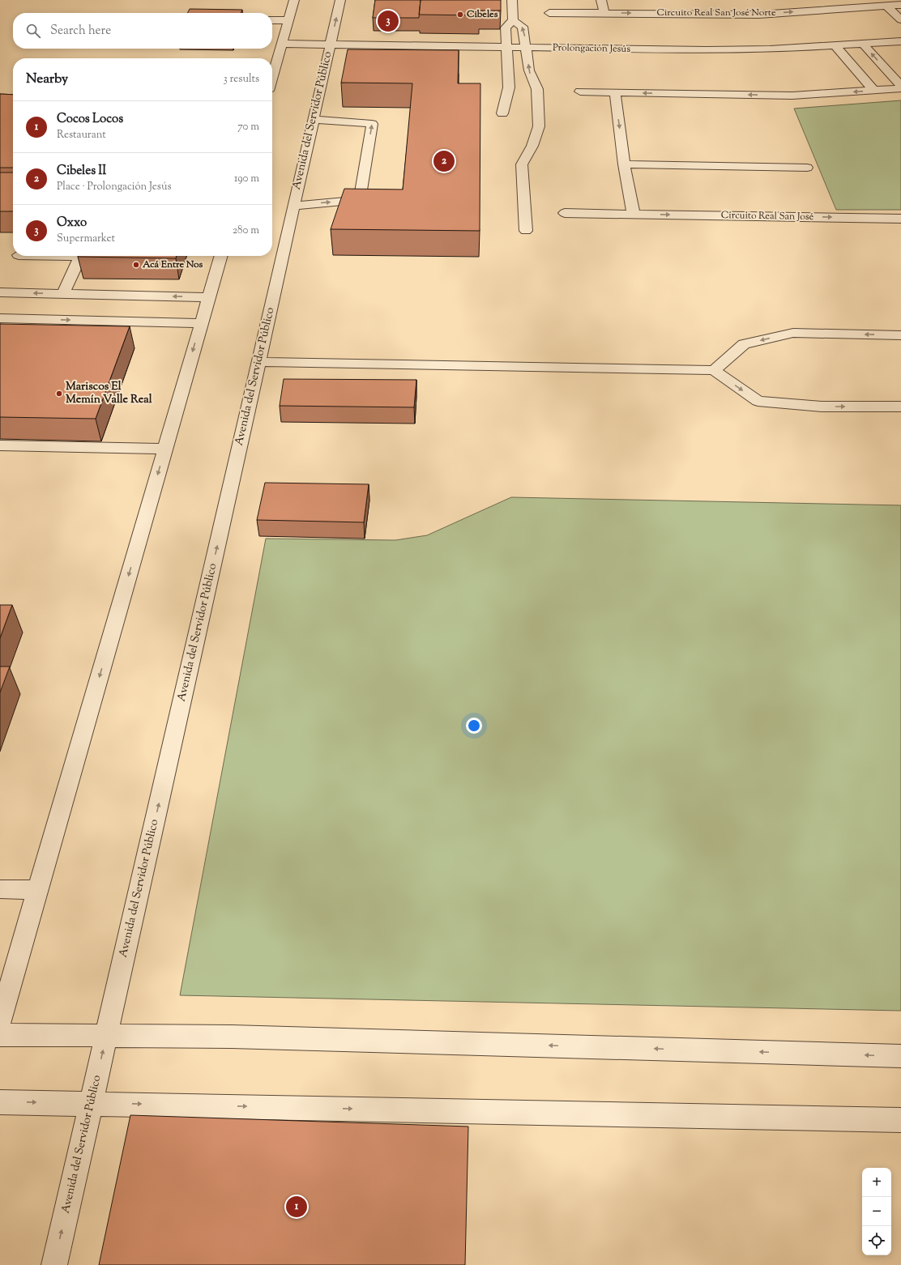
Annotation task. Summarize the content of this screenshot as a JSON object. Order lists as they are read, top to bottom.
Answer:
{
  "streets": {
    "street": [
      "Circuito Real San José Norte",
      "Prolongación Jesús",
      "Avenida del Servidor Público",
      "Circuito Real San José"
    ]
  },
  "crossings": [
    ["Prolongación Jesús", "Avenida del Servidor Público"]
  ],
  "places": ["Cibeles", "Acá Entre Nos", "Mariscos El Memín Valle Real"],
  "page": {
    "pins": ["3", "2", "1"],
    "search": "Search here",
    "heading": ["Nearby", "3 results"],
    "list": [
      {
        "mark": "1",
        "name": "Cocos Locos",
        "note": "Restaurant",
        "value": "70 m"
      },
      {
        "mark": "2",
        "name": "Cibeles II",
        "note": "Place · Prolongación Jesús",
        "value": "190 m"
      },
      {
        "mark": "3",
        "name": "Oxxo",
        "note": "Supermarket",
        "value": "280 m"
      }
    ],
    "map_buttons": ["+", "−"]
  }
}
